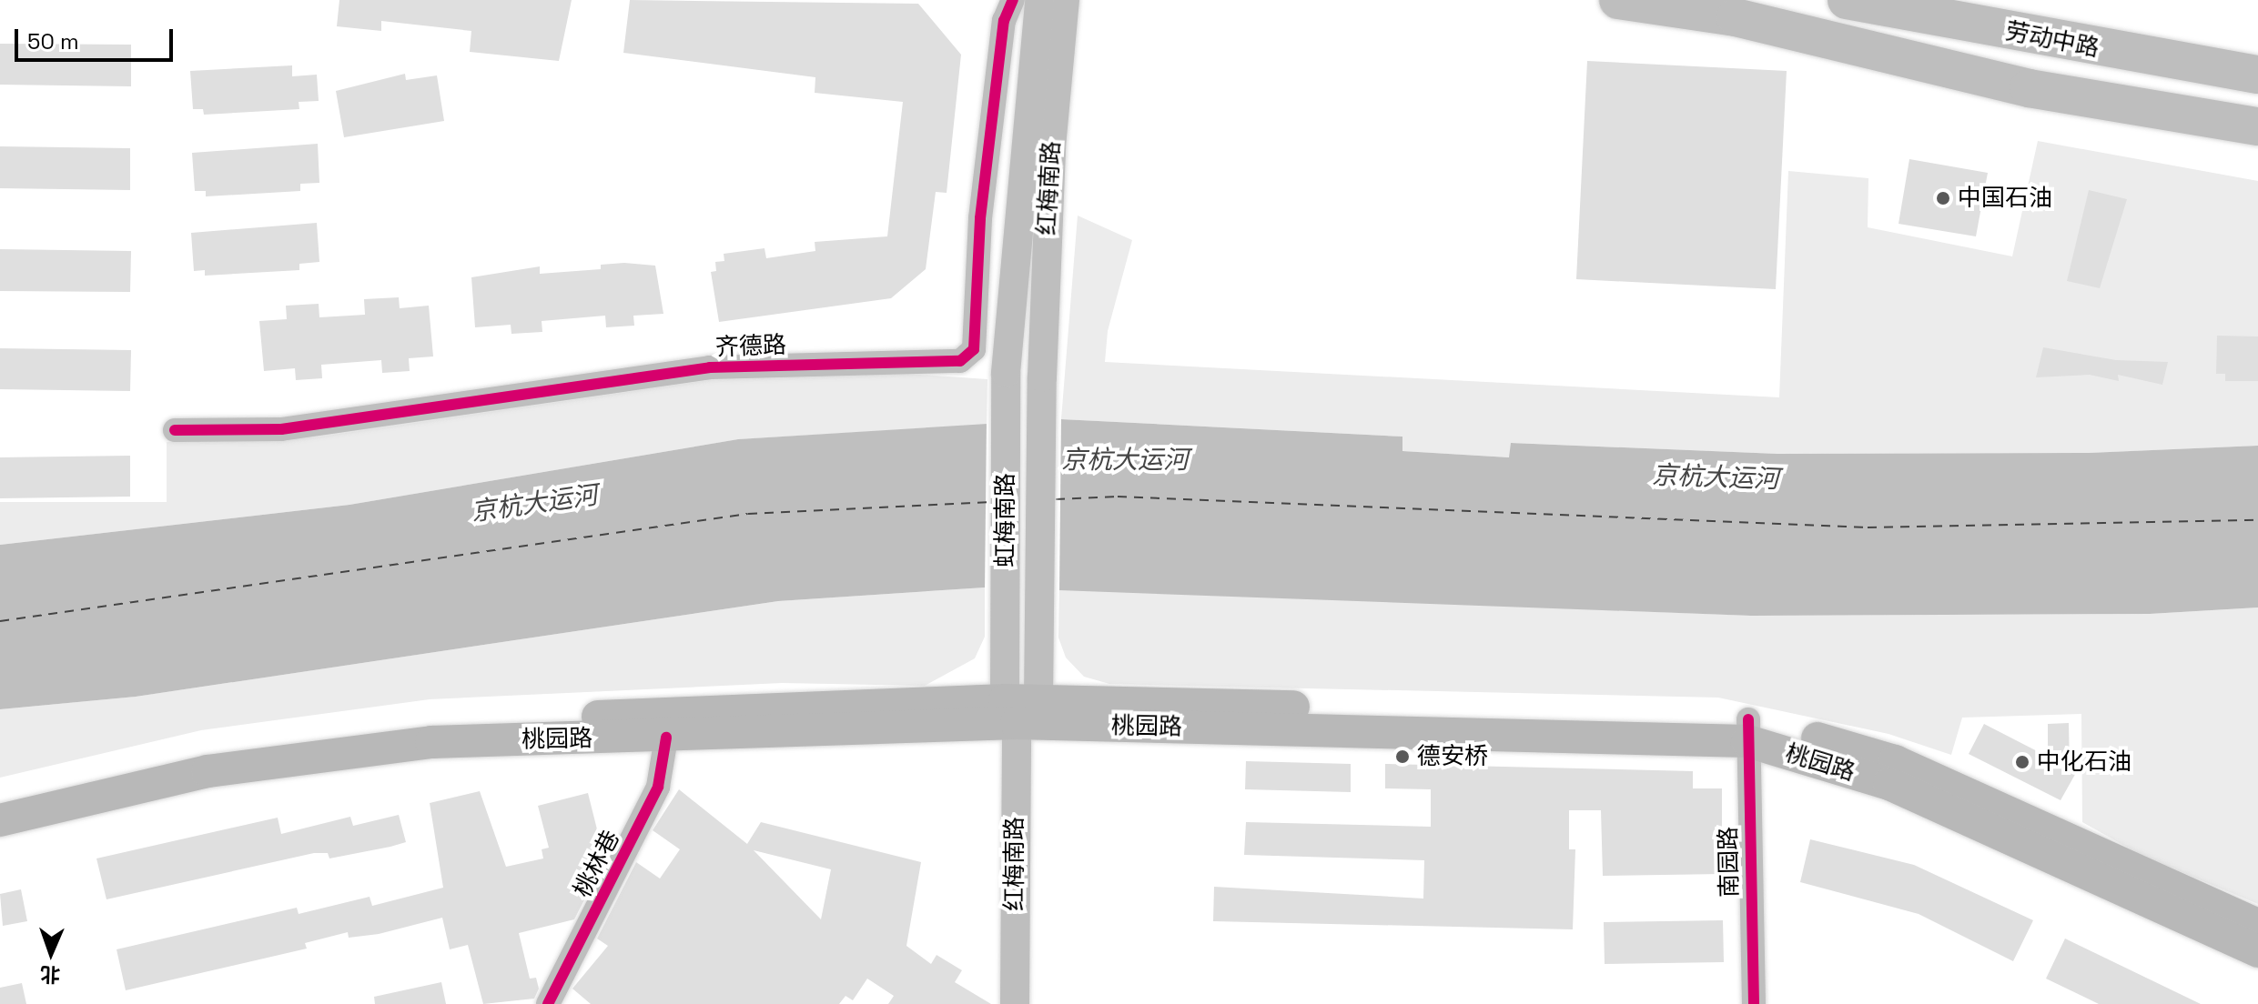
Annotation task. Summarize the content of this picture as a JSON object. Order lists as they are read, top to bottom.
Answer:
{
  "streets": {
    "main road": ["劳动中路", "桃园路"],
    "street": [
      "红梅南路",
      "齐德路",
      "虹梅南路",
      "南园路",
      "桃林巷"
    ]
  },
  "crossings": [
    ["红梅南路", "虹梅南路"],
    ["红梅南路", "桃园路"],
    ["桃园路", "南园路"],
    ["桃园路", "桃林巷"]
  ],
  "water": ["京杭大运河"],
  "places": ["中国石油", "德安桥", "中化石油"],
  "scale_bar": "50 m",
  "north": "bottom"
}
